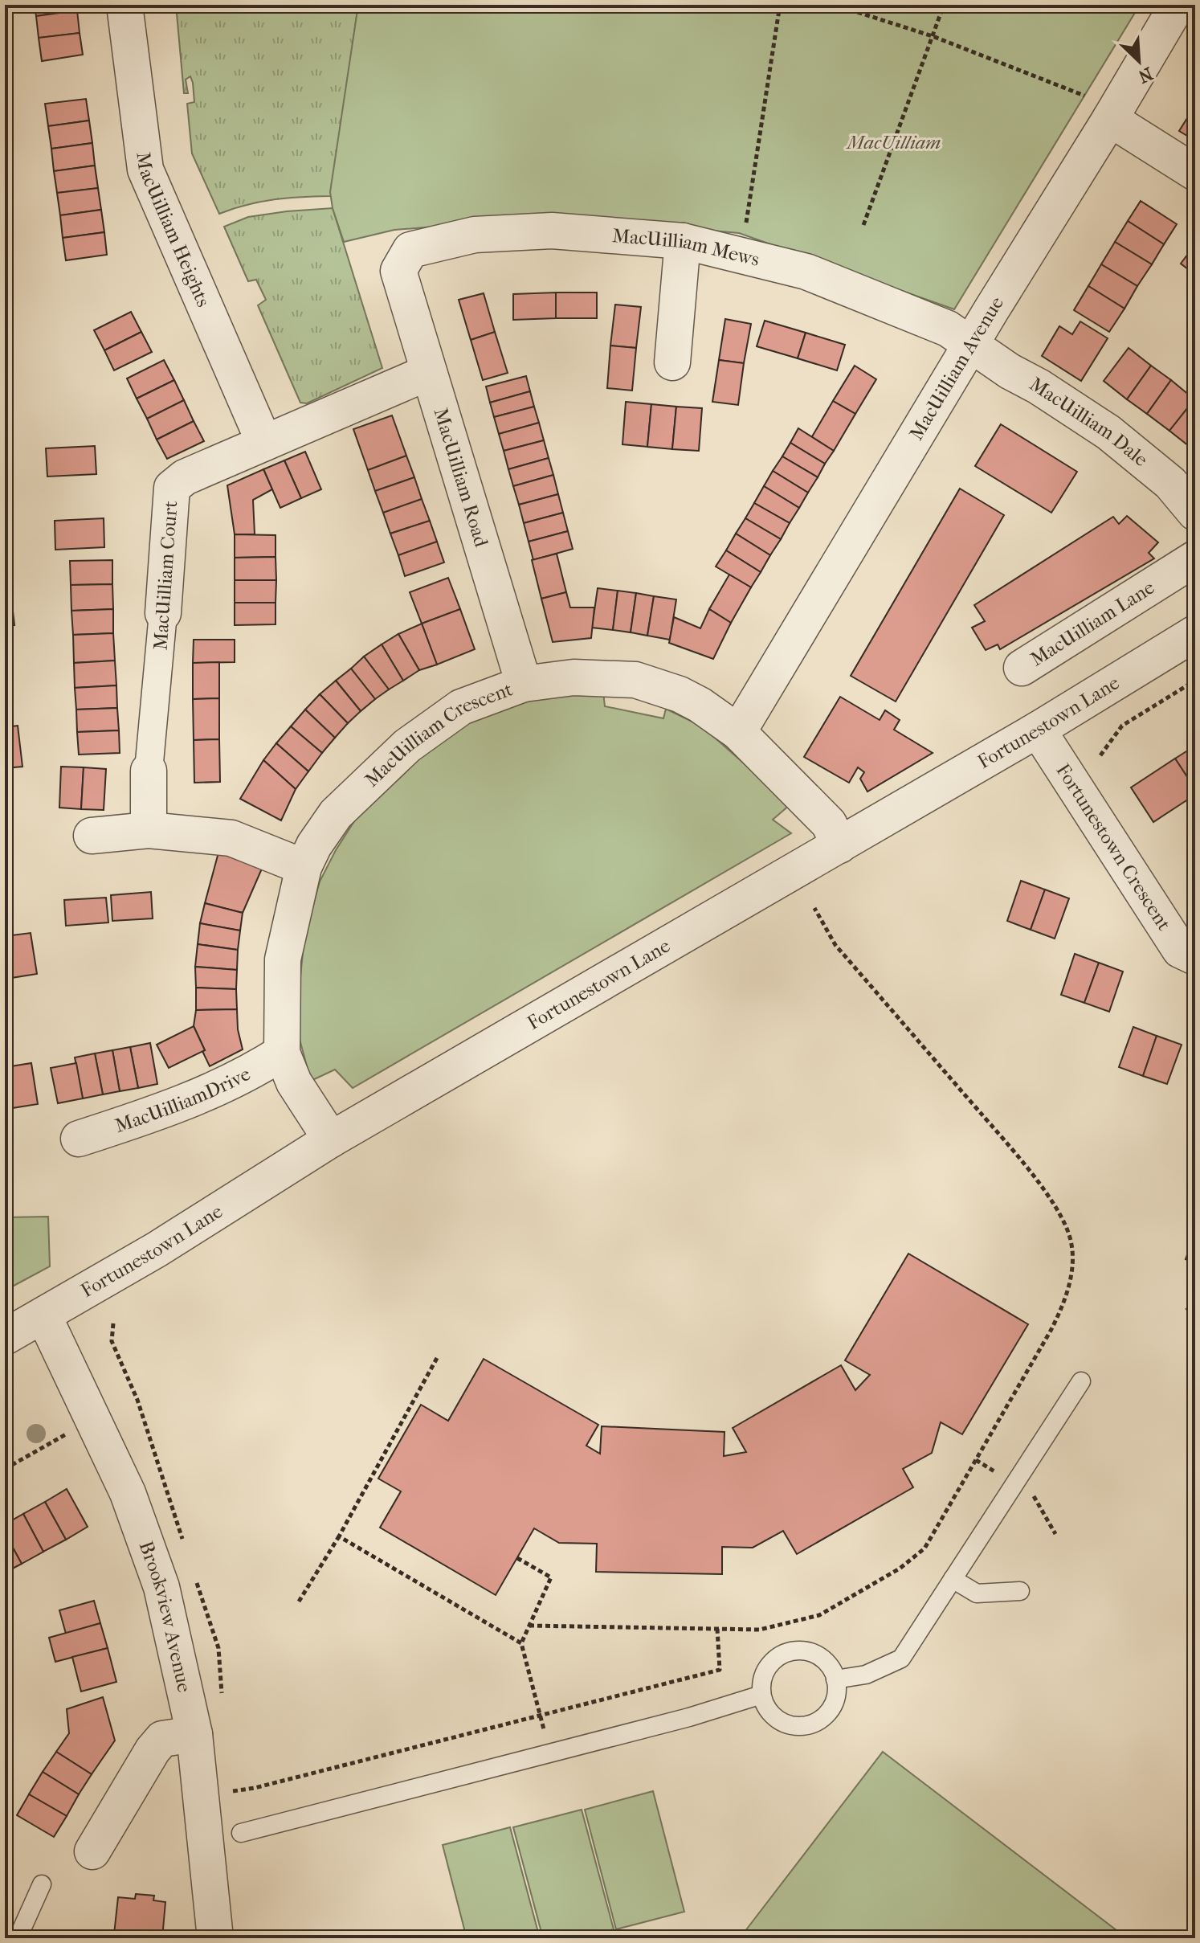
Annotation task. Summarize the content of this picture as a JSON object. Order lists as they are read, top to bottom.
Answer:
{
  "streets": {
    "street": [
      "MacUilliam Heights",
      "MacUilliam Mews",
      "MacUilliam Avenue",
      "MacUilliam Dale",
      "MacUilliam Road",
      "MacUilliam Court",
      "MacUilliam Lane",
      "Fortunestown Lane",
      "MacUilliam Crescent",
      "Fortunestown Crescent",
      "MacUilliamDrive",
      "Brookview Avenue"
    ]
  },
  "crossings": [
    ["MacUilliam Heights", "MacUilliam Court"],
    ["MacUilliam Mews", "MacUilliam Avenue"],
    ["MacUilliam Mews", "MacUilliam Dale"],
    ["MacUilliam Mews", "MacUilliam Road"],
    ["MacUilliam Avenue", "MacUilliam Dale"],
    ["MacUilliam Avenue", "MacUilliam Crescent"],
    ["MacUilliam Road", "MacUilliam Court"],
    ["MacUilliam Road", "MacUilliam Crescent"],
    ["Fortunestown Lane", "MacUilliam Crescent"],
    ["Fortunestown Lane", "Fortunestown Crescent"],
    ["Fortunestown Lane", "Brookview Avenue"],
    ["MacUilliam Crescent", "MacUilliamDrive"]
  ],
  "parks": ["MacUilliam"],
  "north": "bottom right"
}
